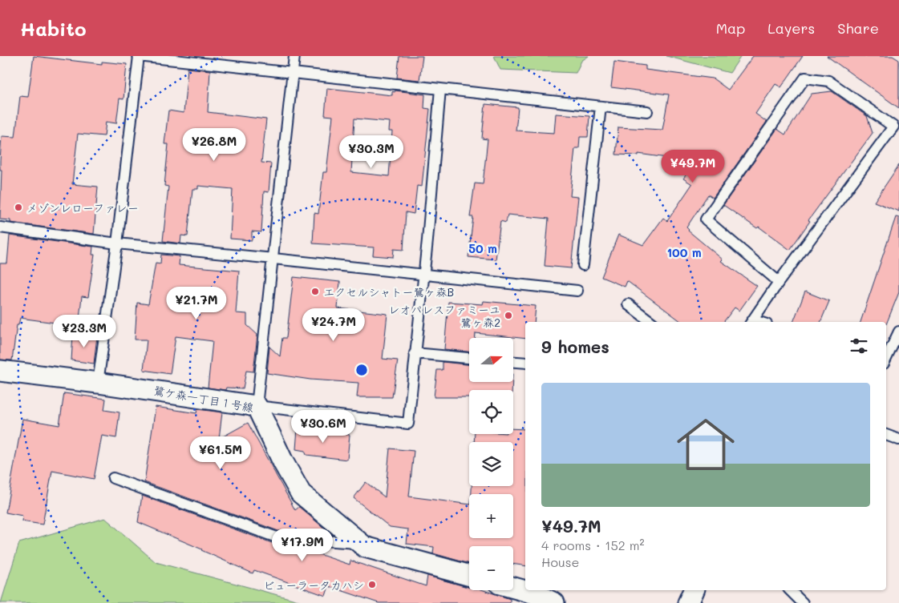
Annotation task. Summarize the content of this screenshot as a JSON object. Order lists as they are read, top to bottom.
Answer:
{
  "streets": {
    "street": ["鷺ケ森一丁目１号線"]
  },
  "places": [
    "メゾンレローファレー",
    "エクセルシャトー鷺ヶ森B",
    "レオパレスファミーユ 鷺ヶ森2",
    "ビューラータカハシ"
  ],
  "north": "right",
  "page": {
    "header": "Habito",
    "nav": ["Map", "Layers", "Share"],
    "price": [
      "¥26.8M",
      "¥30.3M",
      "¥49.7M",
      "¥21.7M",
      "¥24.7M",
      "¥23.3M",
      "¥30.6M",
      "¥61.5M",
      "¥17.9M"
    ],
    "heading": "9 homes",
    "map_buttons": ["+", "−"],
    "list": [
      {
        "name": "¥49.7M",
        "note": "4 rooms · 152 m² · House"
      }
    ]
  },
  "rings": ["50 m", "100 m"]
}
